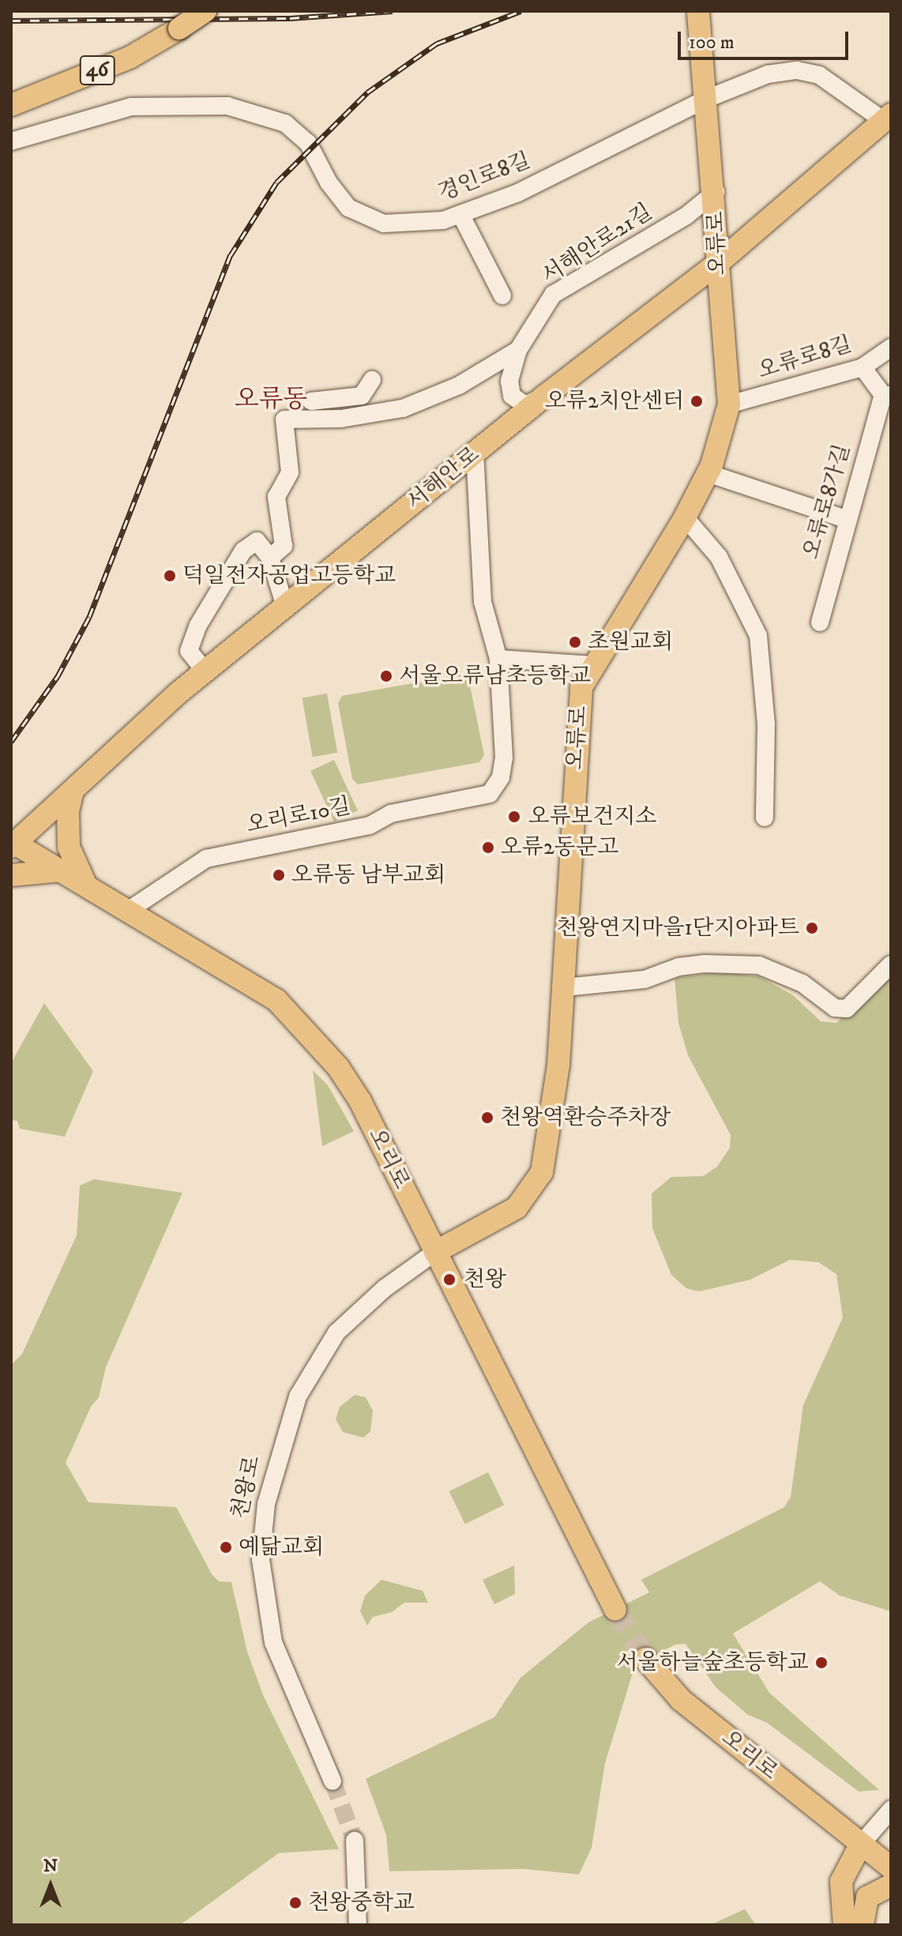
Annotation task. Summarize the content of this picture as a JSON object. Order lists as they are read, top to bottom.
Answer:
{
  "streets": {
    "main road": [
      "46",
      "오류로",
      "서해안로",
      "오리로"
    ],
    "street": [
      "경인로8길",
      "서해안로21길",
      "오류로8길",
      "오류로8가길",
      "오리로10길",
      "천왕로"
    ]
  },
  "crossings": [
    ["경인로8길", "오류로"],
    ["경인로8길", "서해안로"],
    ["오류로", "서해안로21길"],
    ["오류로", "오류로8길"],
    ["오류로", "서해안로"],
    ["오류로", "오리로"],
    ["오류로", "천왕로"],
    ["서해안로21길", "서해안로"],
    ["오류로8길", "오류로8가길"],
    ["서해안로", "오리로"],
    ["오리로10길", "오리로"],
    ["오리로", "천왕로"]
  ],
  "districts": ["오류동"],
  "places": [
    "오류2치안센터",
    "덕일전자공업고등학교",
    "초원교회",
    "서울오류남초등학교",
    "오류보건지소",
    "오류2동문고",
    "오류동 남부교회",
    "천왕연지마을1단지아파트",
    "천왕역환승주차장",
    "천왕",
    "예닮교회",
    "서울하늘숲초등학교",
    "천왕중학교"
  ],
  "scale_bar": "100 m",
  "north": "top"
}
